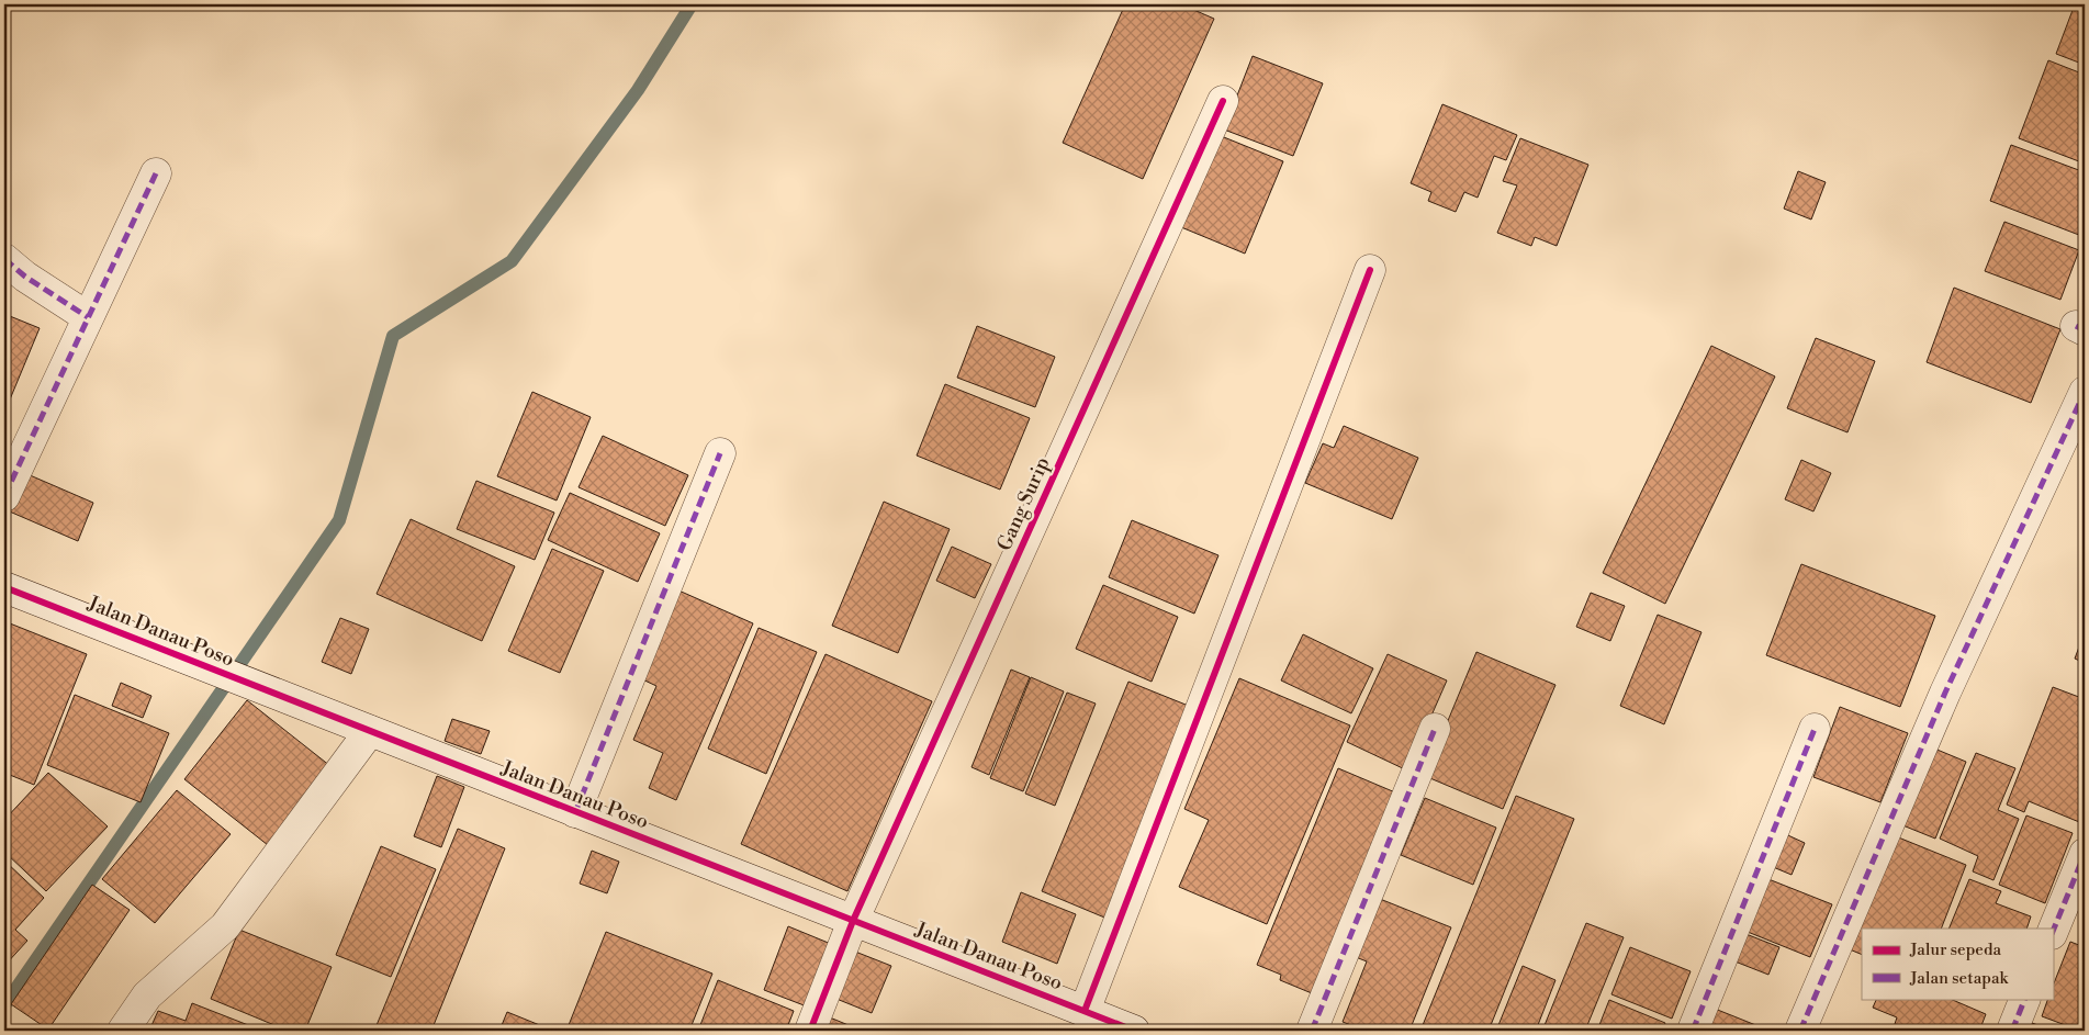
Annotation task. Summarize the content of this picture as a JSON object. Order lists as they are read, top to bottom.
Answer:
{
  "streets": {
    "street": ["Gang Surip", "Jalan Danau Poso"]
  },
  "crossings": [
    ["Gang Surip", "Jalan Danau Poso"]
  ],
  "legend": ["Jalur sepeda", "Jalan setapak"]
}
